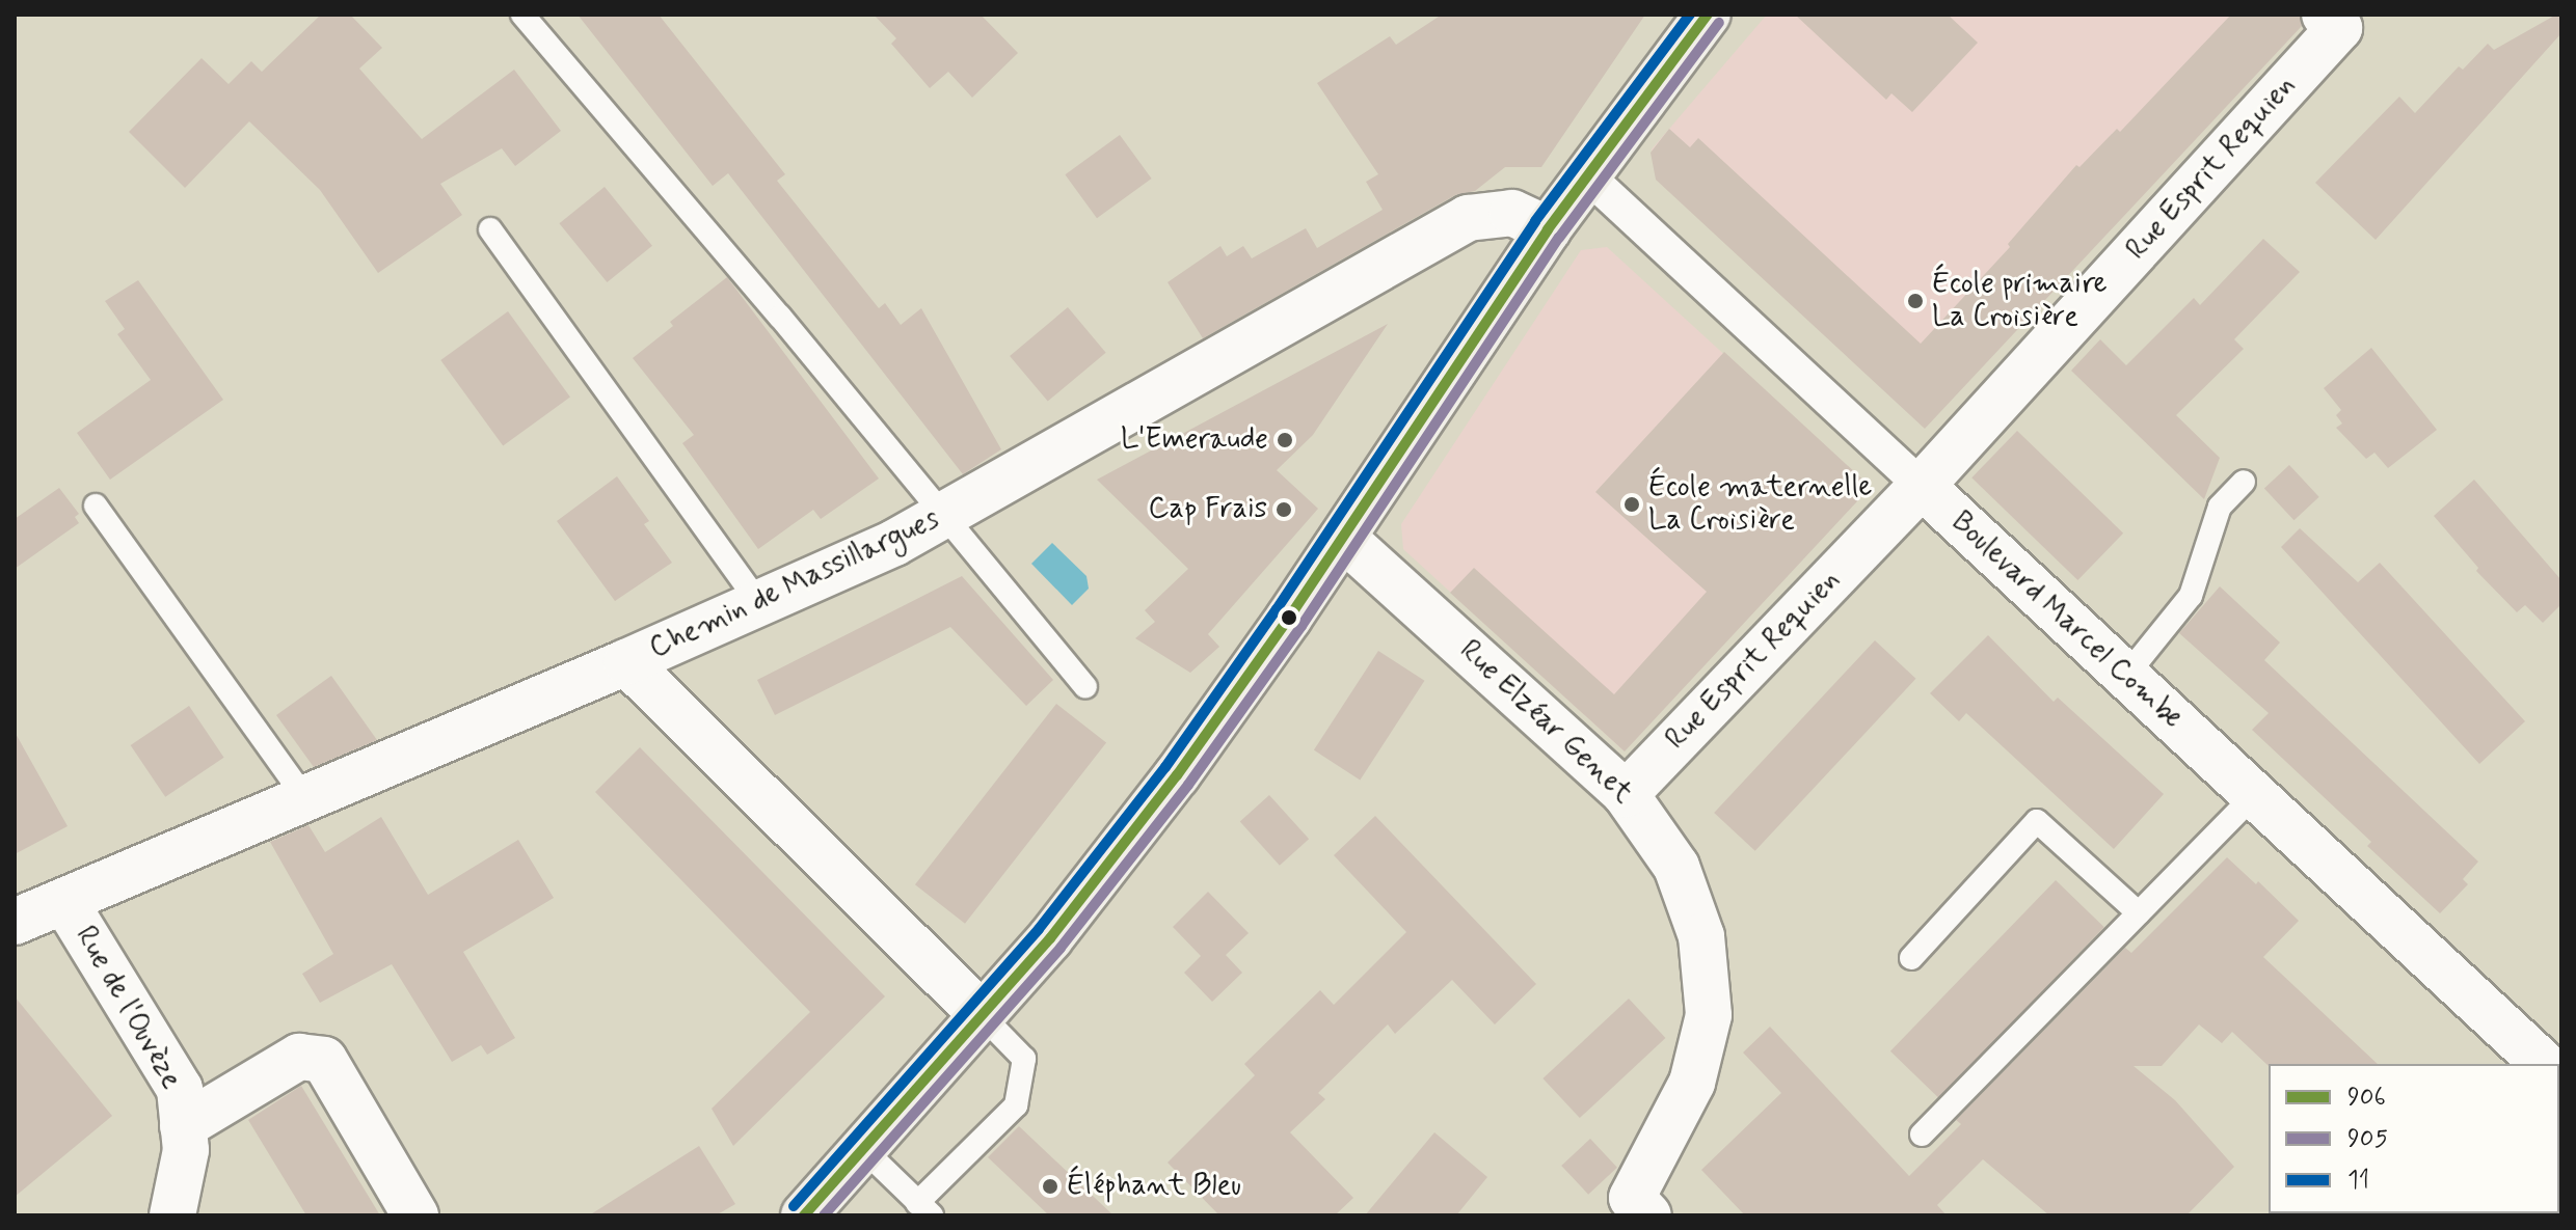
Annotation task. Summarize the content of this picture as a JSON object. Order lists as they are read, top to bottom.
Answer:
{
  "streets": {
    "street": [
      "Rue Esprit Requien",
      "Chemin de Massillargues",
      "Boulevard Marcel Combe",
      "Rue Elzéar Genet",
      "Rue de l'Ouvèze"
    ]
  },
  "crossings": [
    ["Rue Esprit Requien", "Boulevard Marcel Combe"],
    ["Rue Esprit Requien", "Rue Elzéar Genet"],
    ["Chemin de Massillargues", "Rue de l'Ouvèze"]
  ],
  "places": [
    "École primaire La Croisière",
    "L'Emeraude",
    "École maternelle La Croisière",
    "Cap Frais",
    "Éléphant Bleu"
  ],
  "lines": ["transit line 906", "transit line 11", "transit line 905"],
  "legend": ["906", "905", "11"]
}
